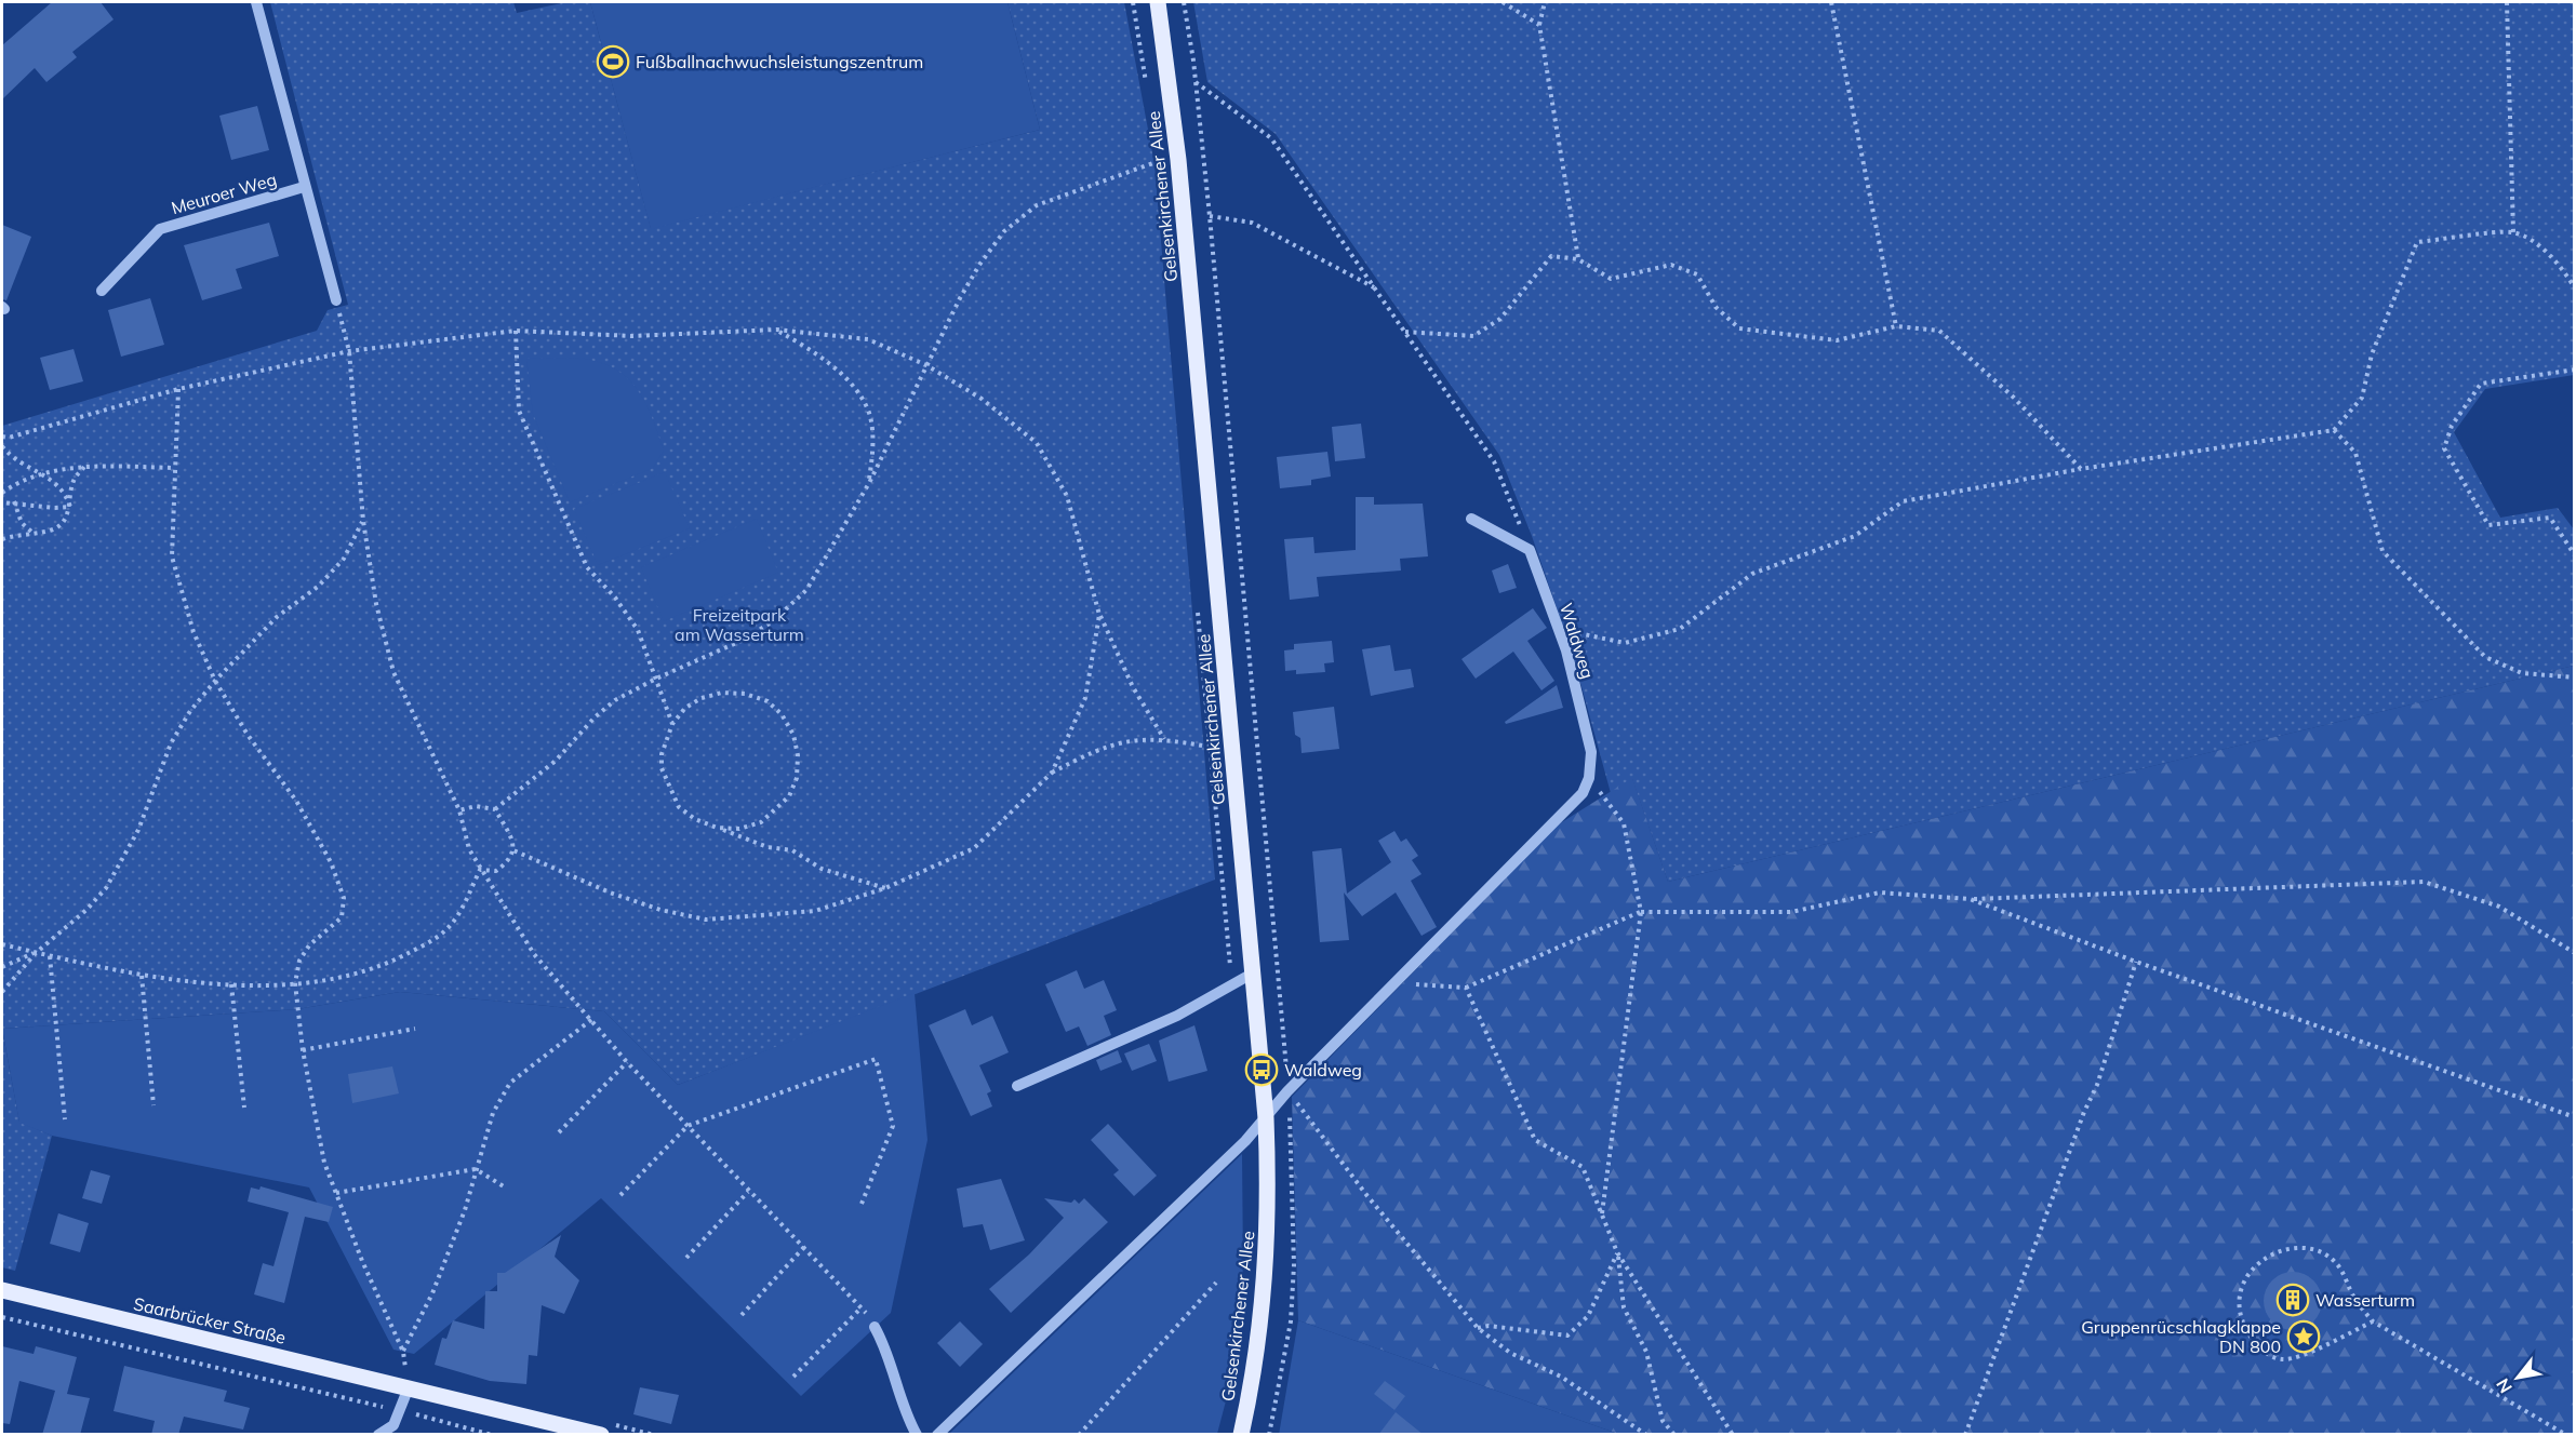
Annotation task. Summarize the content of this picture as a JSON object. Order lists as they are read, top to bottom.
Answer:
{
  "streets": {
    "main road": ["Gelsenkirchener Allee", "Saarbrücker Straße"],
    "street": ["Meuroer Weg", "Waldweg"]
  },
  "parks": ["Freizeitpark am Wasserturm"],
  "places": {
    "sports": ["Fußballnachwuchsleistungszentrum"],
    "bus stop": ["Waldweg"],
    "building": ["Wasserturm"],
    "place": ["Gruppenrücschlagklappe DN 800"]
  },
  "north": "bottom left"
}
